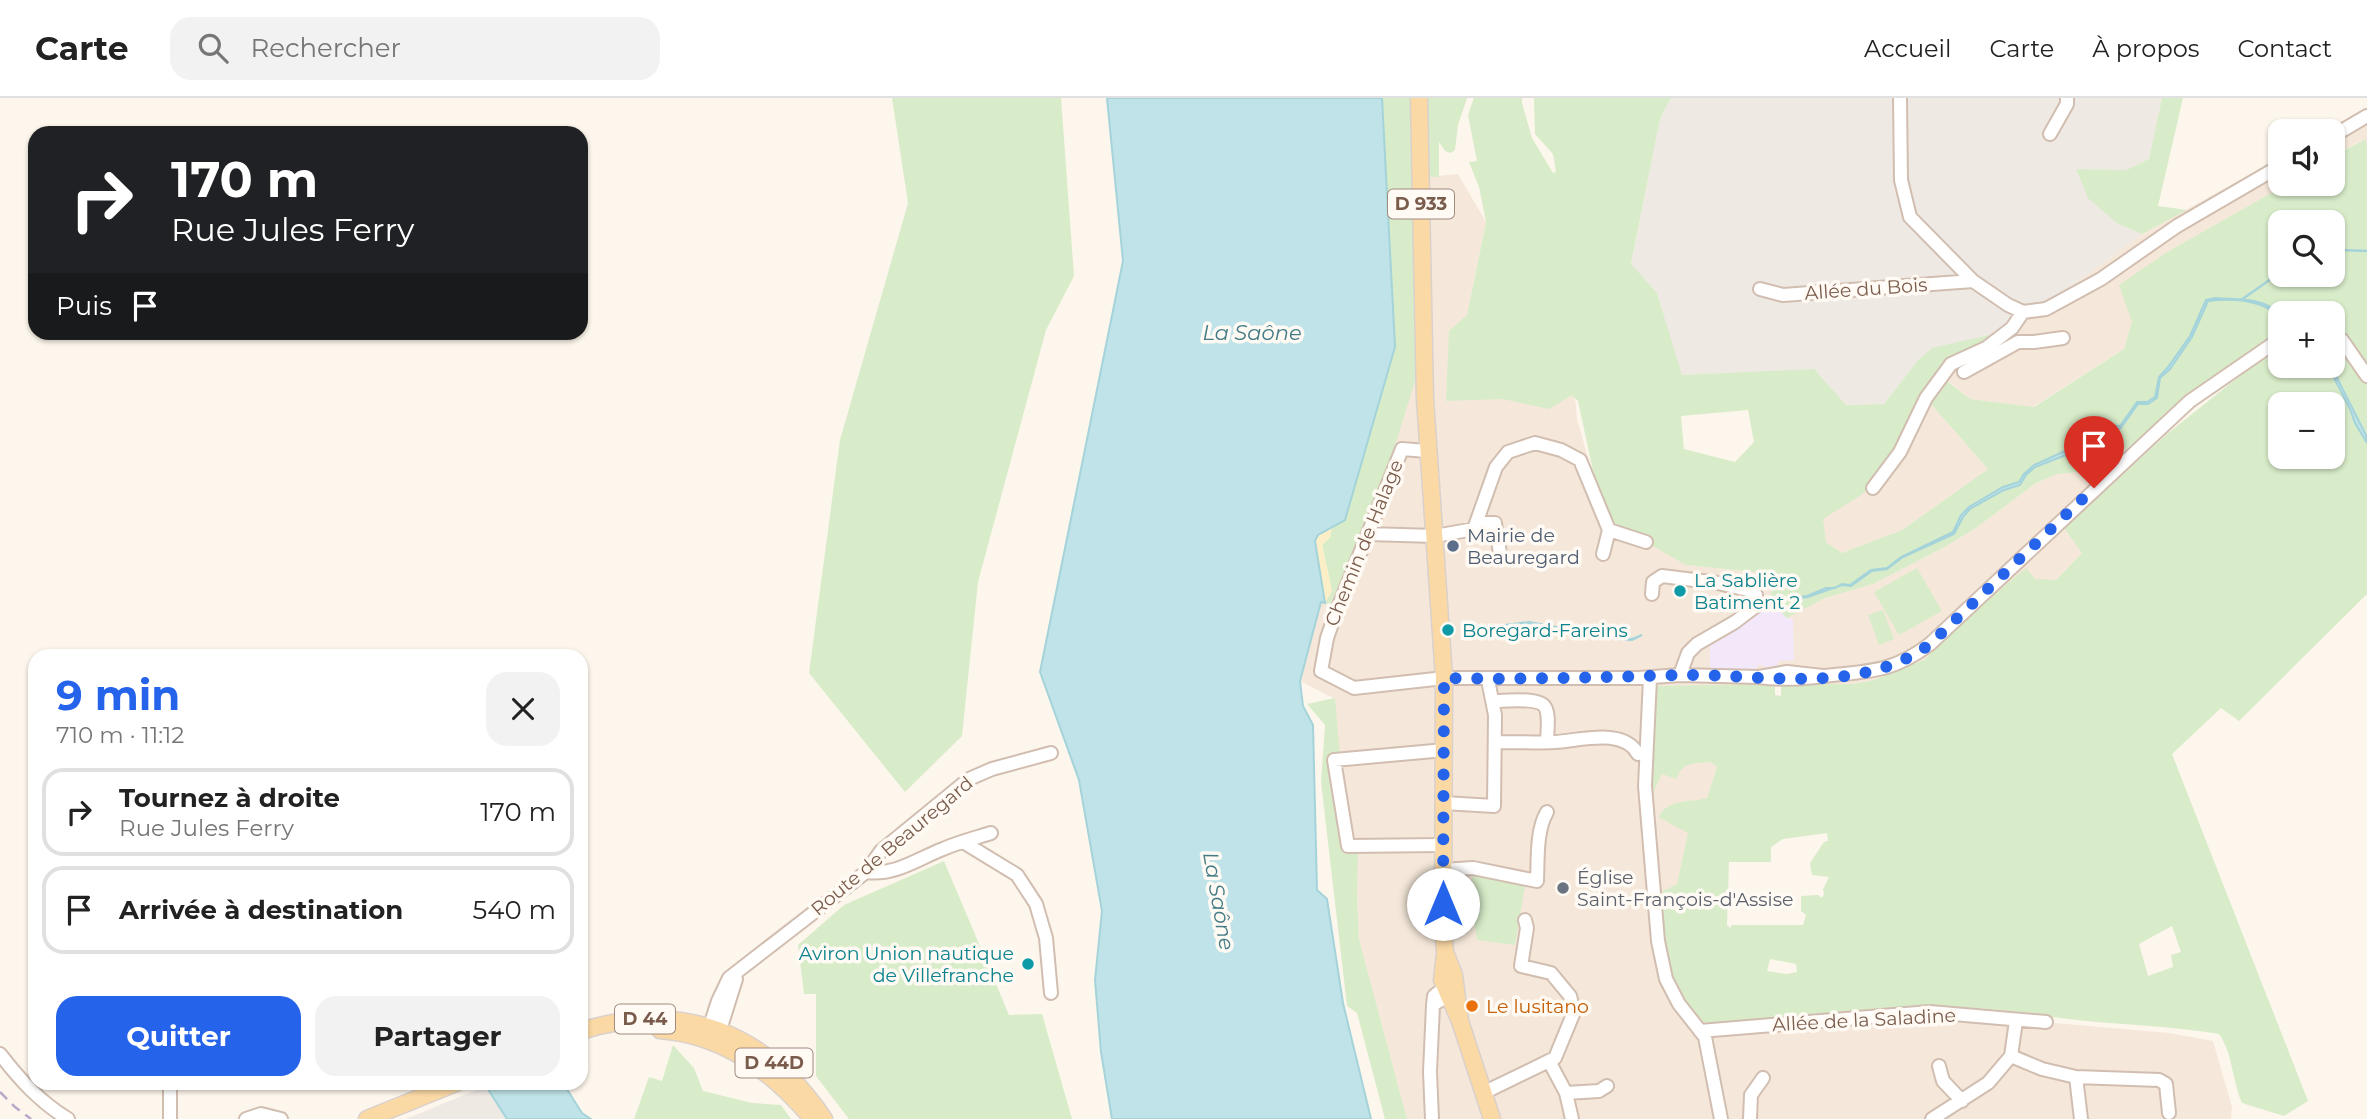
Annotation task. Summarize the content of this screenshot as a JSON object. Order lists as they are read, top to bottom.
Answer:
{
  "streets": {
    "main road": ["D 933", "D 44", "D 44D"],
    "street": [
      "Allée du Bois",
      "Chemin de Halage",
      "Route de Beauregard",
      "Allée de la Saladine"
    ]
  },
  "crossings": [
    ["D 933", "Chemin de Halage"],
    ["Route de Beauregard", "D 44"],
    ["Route de Beauregard", "D 44D"],
    ["D 44", "D 44D"]
  ],
  "water": ["La Saône"],
  "places": [
    "Mairie de Beauregard",
    "La Sablière Batiment 2",
    "Boregard-Fareins",
    "Église Saint-François-d'Assise",
    "Aviron Union nautique de Villefranche",
    "Le lusitano"
  ],
  "page": {
    "header": "Carte",
    "search": "Rechercher",
    "nav": [
      "Accueil",
      "Carte",
      "À propos",
      "Contact"
    ],
    "map_buttons": ["+", "−"],
    "turn": ["170 m", "Rue Jules Ferry"],
    "then": "Puis",
    "heading": ["9 min", "710 m · 11:12"],
    "list": [
      {
        "name": "Tournez à droite",
        "note": "Rue Jules Ferry",
        "value": "170 m"
      },
      {
        "name": "Arrivée à destination",
        "value": "540 m"
      }
    ],
    "buttons": ["Quitter", "Partager"]
  }
}
